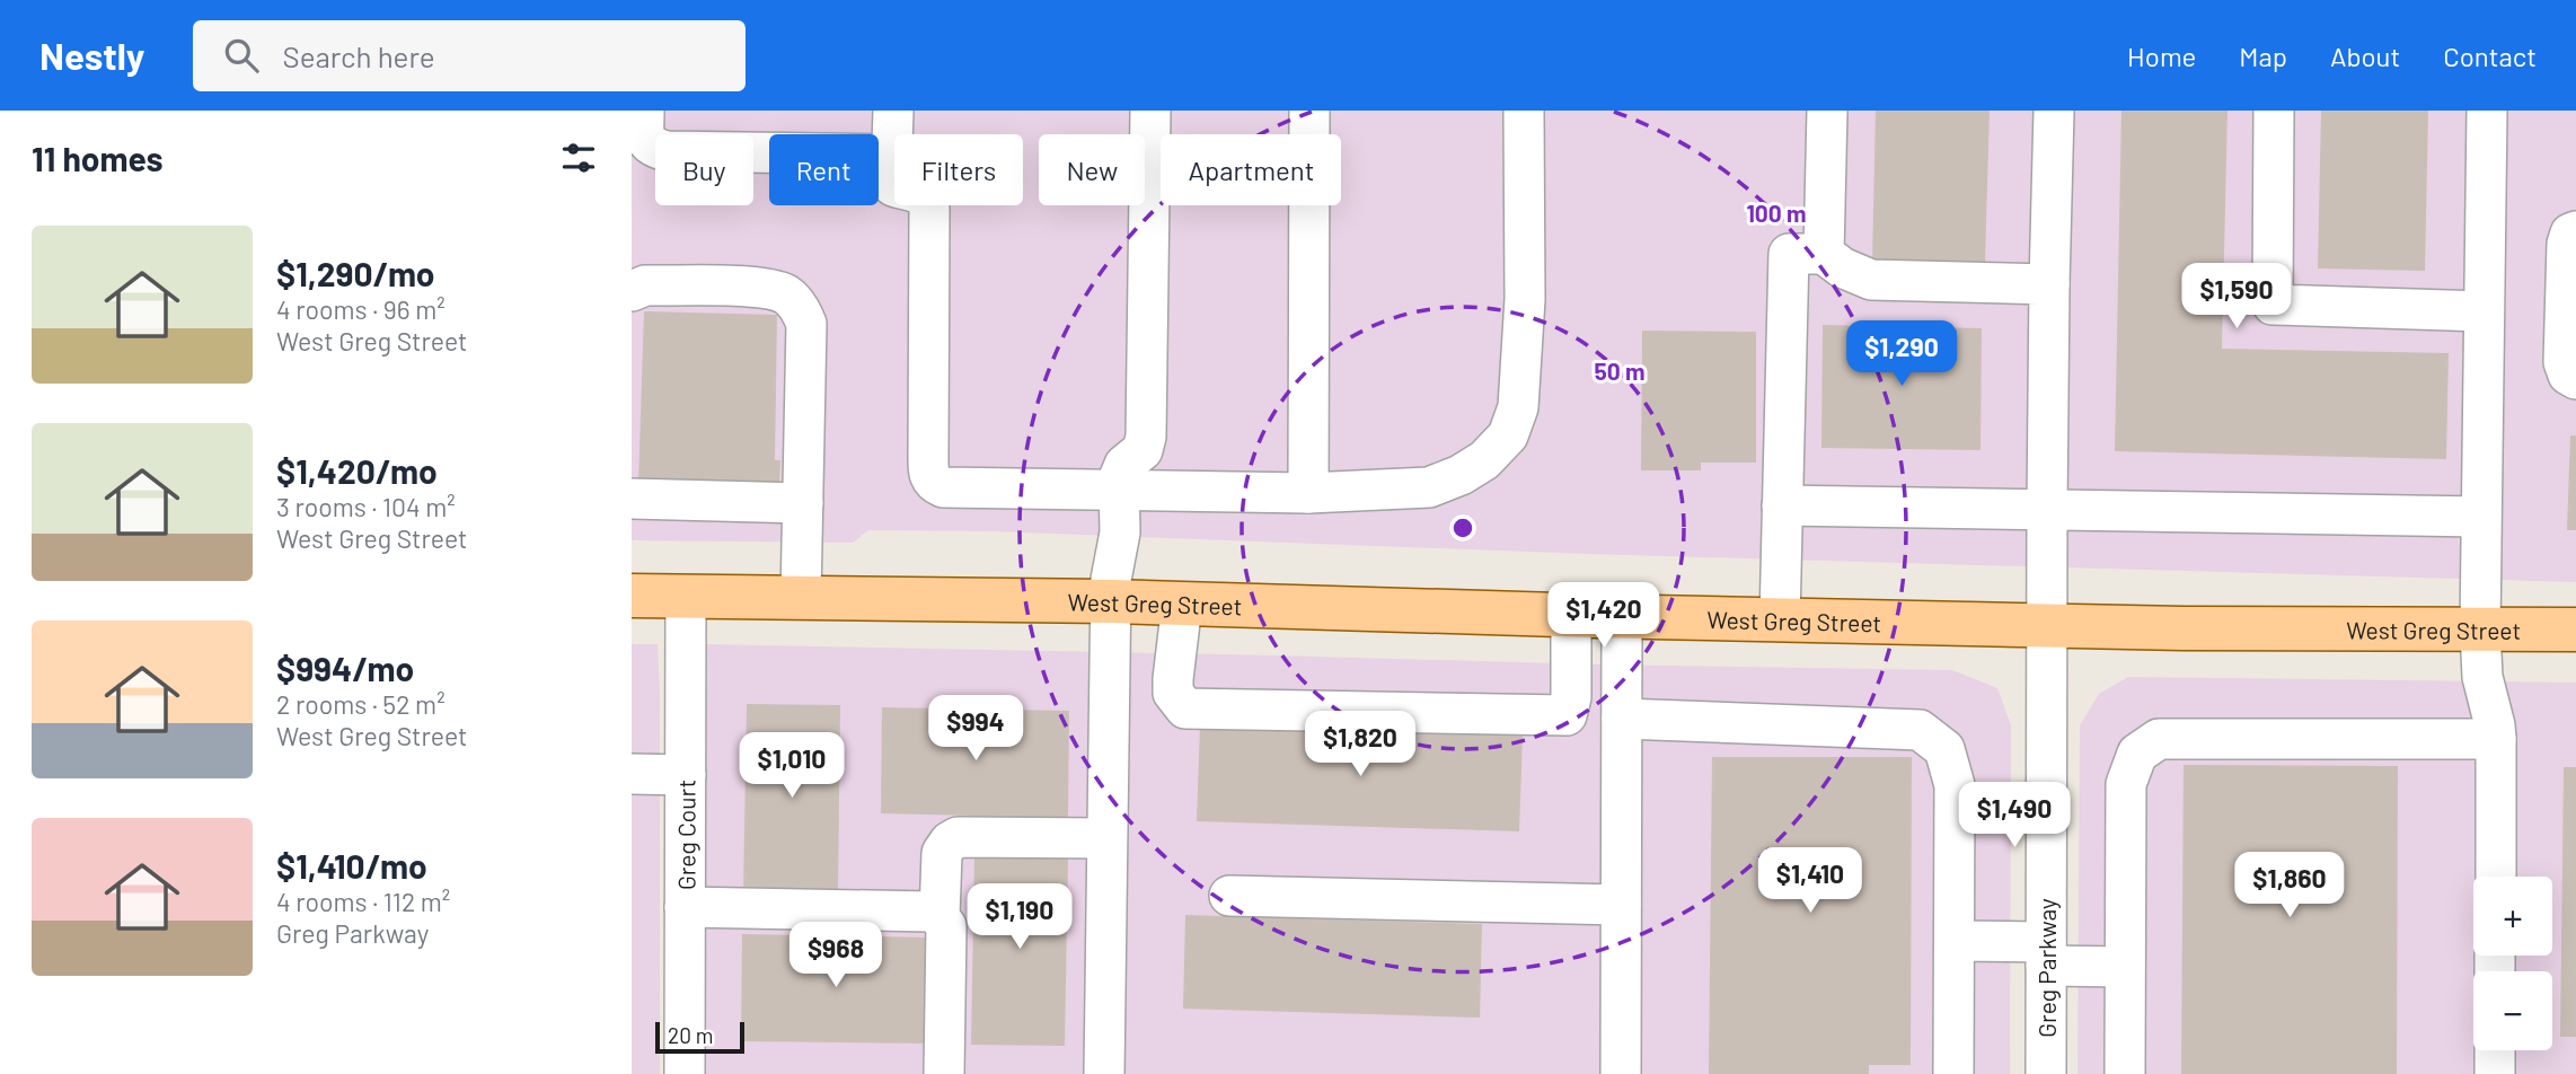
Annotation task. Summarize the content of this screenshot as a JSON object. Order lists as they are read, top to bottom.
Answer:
{
  "streets": {
    "main road": ["West Greg Street"],
    "street": ["Greg Court", "Greg Parkway"]
  },
  "crossings": [
    ["West Greg Street", "Greg Court"],
    ["West Greg Street", "Greg Parkway"]
  ],
  "scale_bar": "20 m",
  "page": {
    "header": "Nestly",
    "search": "Search here",
    "nav": [
      "Home",
      "Map",
      "About",
      "Contact"
    ],
    "heading": "11 homes",
    "chip": [
      "Buy",
      "Rent",
      "Filters",
      "New",
      "Apartment"
    ],
    "list": [
      {
        "name": "$1,290/mo",
        "note": "4 rooms · 96 m² · West Greg Street"
      },
      {
        "name": "$1,420/mo",
        "note": "3 rooms · 104 m² · West Greg Street"
      },
      {
        "name": "$994/mo",
        "note": "2 rooms · 52 m² · West Greg Street"
      },
      {
        "name": "$1,410/mo",
        "note": "4 rooms · 112 m² · Greg Parkway"
      }
    ],
    "price": [
      "$1,590",
      "$1,290",
      "$1,420",
      "$994",
      "$1,820",
      "$1,010",
      "$1,490",
      "$1,410",
      "$1,860",
      "$1,190",
      "$968"
    ],
    "map_buttons": ["+", "−"],
    "scale": "20 m"
  },
  "rings": ["100 m", "50 m"]
}
